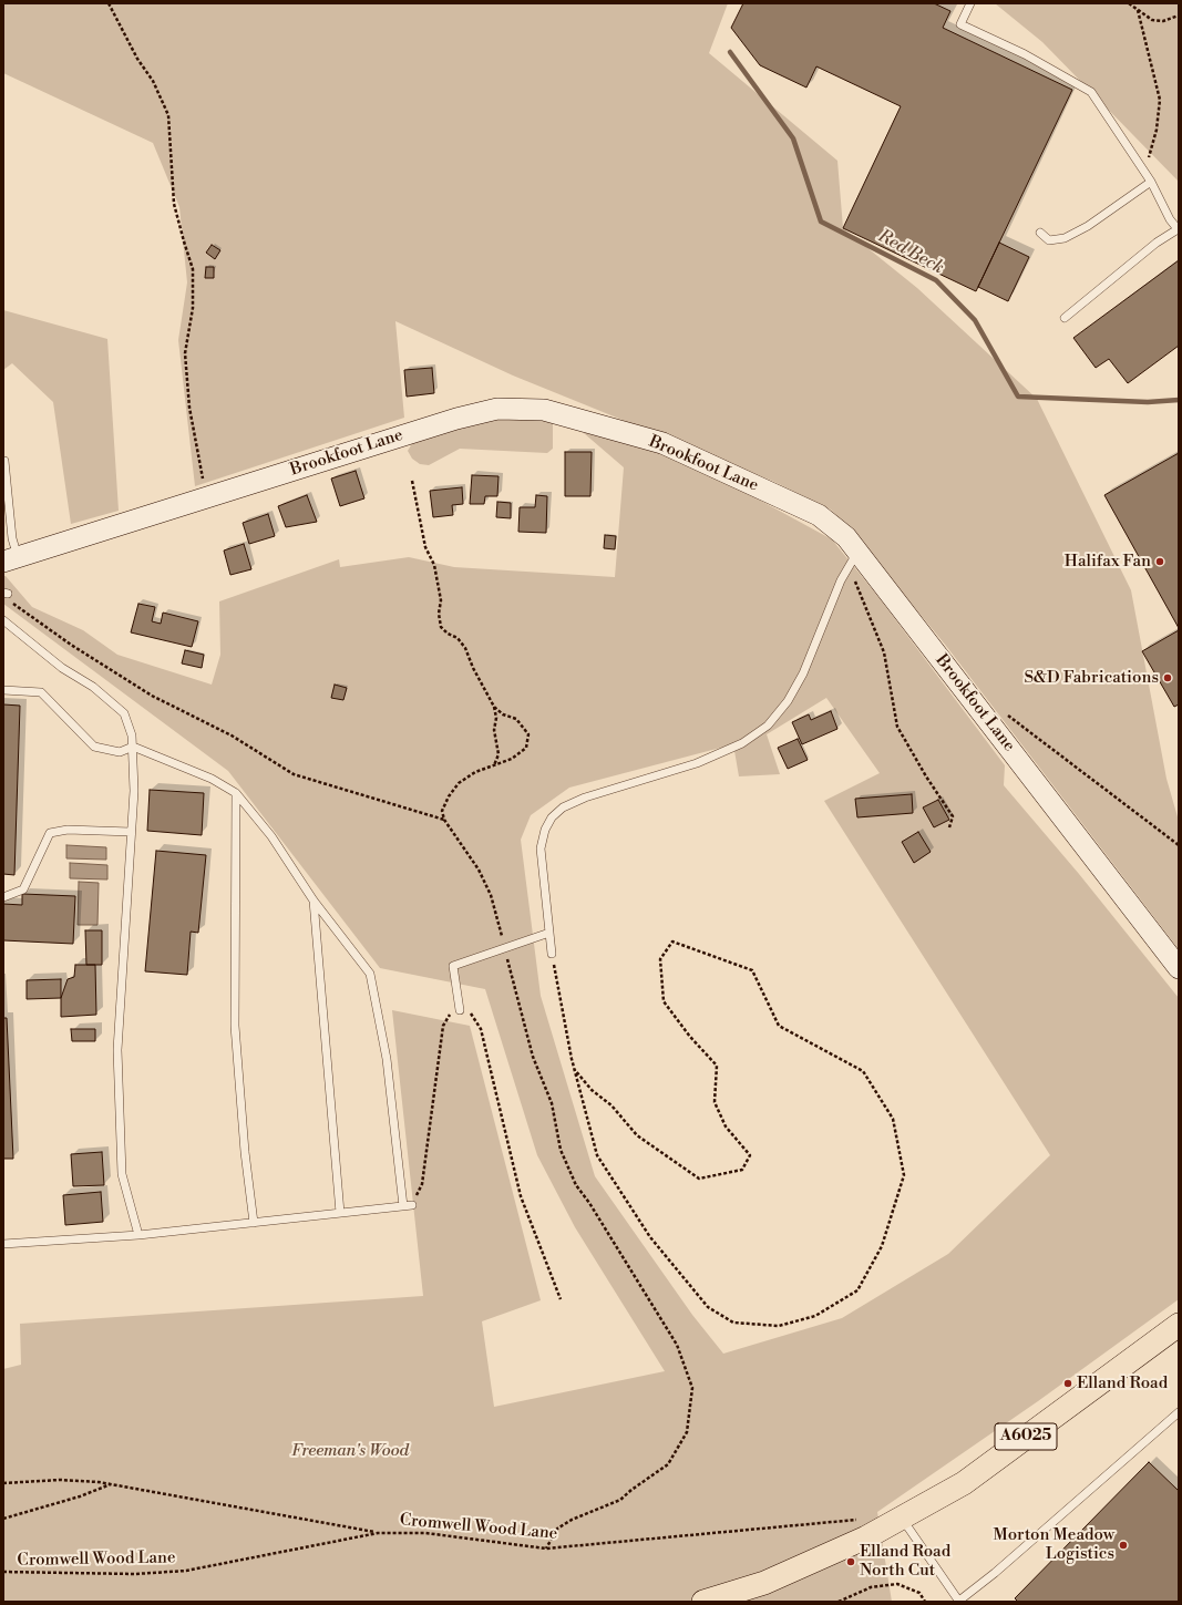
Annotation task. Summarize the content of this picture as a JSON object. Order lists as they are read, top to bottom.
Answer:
{
  "streets": {
    "main road": ["A6025"],
    "street": ["Brookfoot Lane"],
    "path": ["Cromwell Wood Lane"]
  },
  "water": ["Red Beck"],
  "parks": ["Freeman's Wood"],
  "places": [
    "Halifax Fan",
    "S&D Fabrications",
    "Elland Road",
    "Morton Meadow Logistics",
    "Elland Road North Cut"
  ]
}
